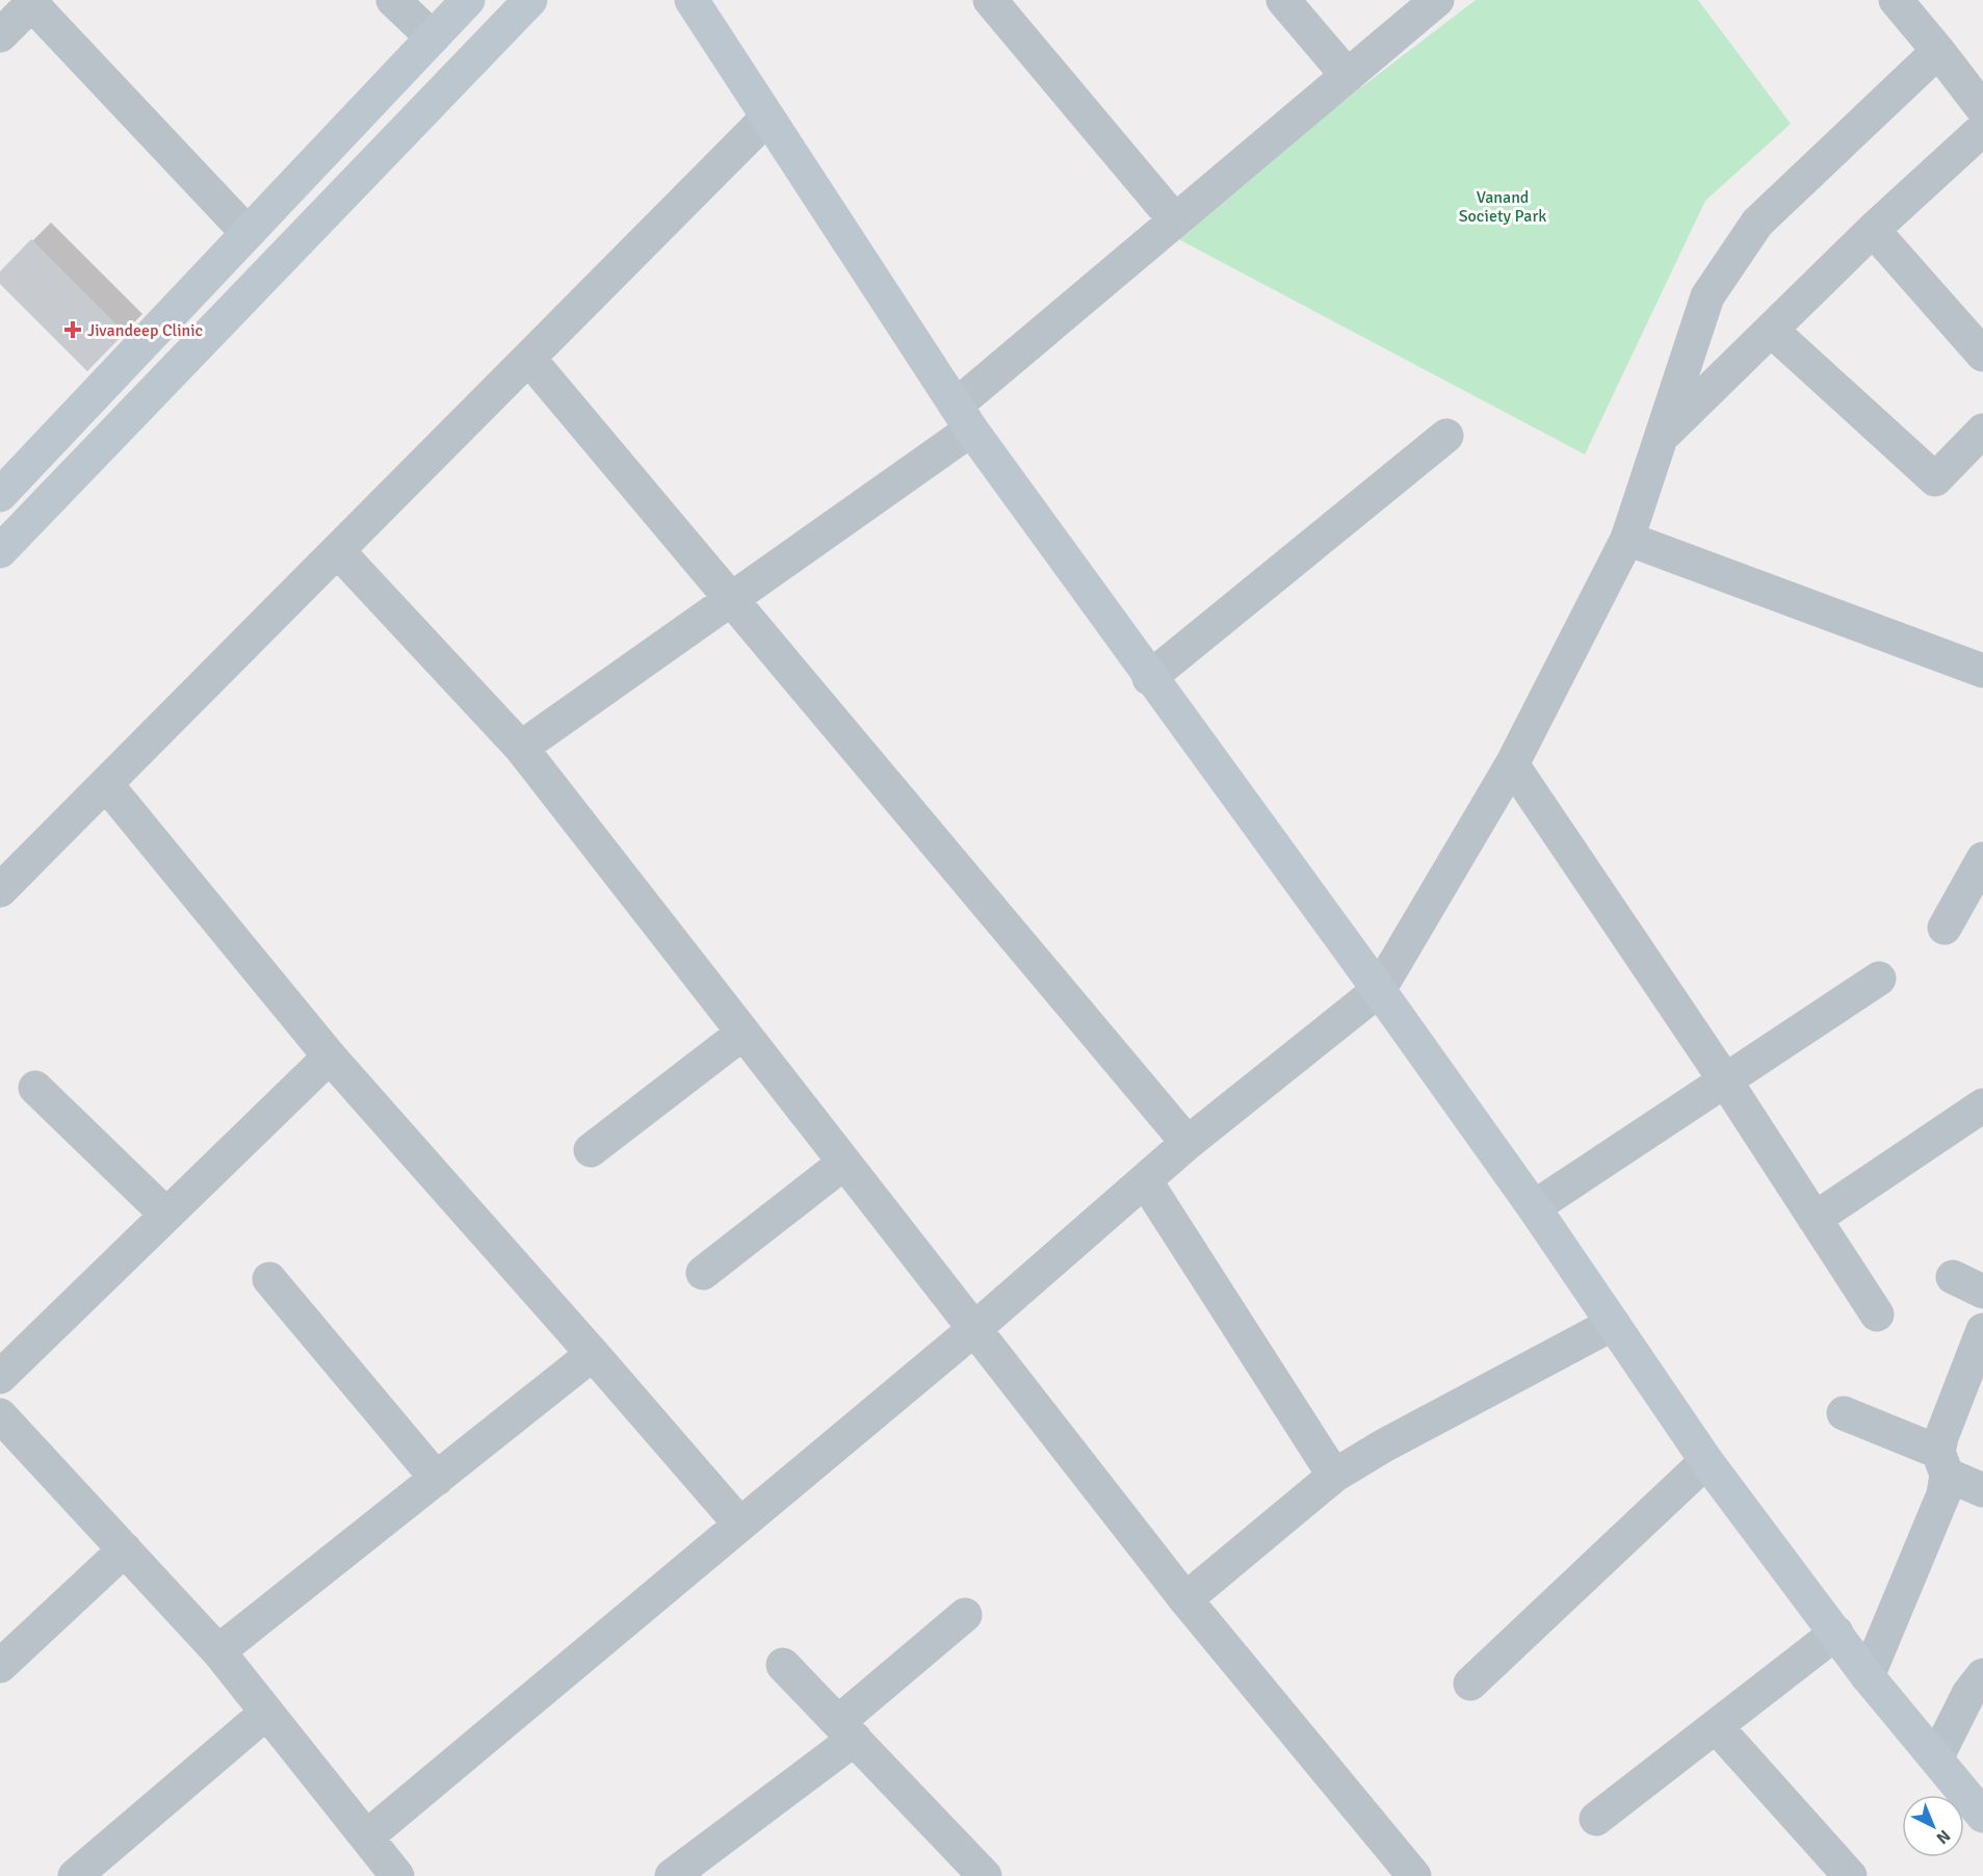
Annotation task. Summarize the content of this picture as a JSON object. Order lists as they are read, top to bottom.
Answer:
{
  "parks": ["Vanand Society Park"],
  "places": {
    "health": ["Jivandeep Clinic"]
  },
  "north": "bottom right"
}
